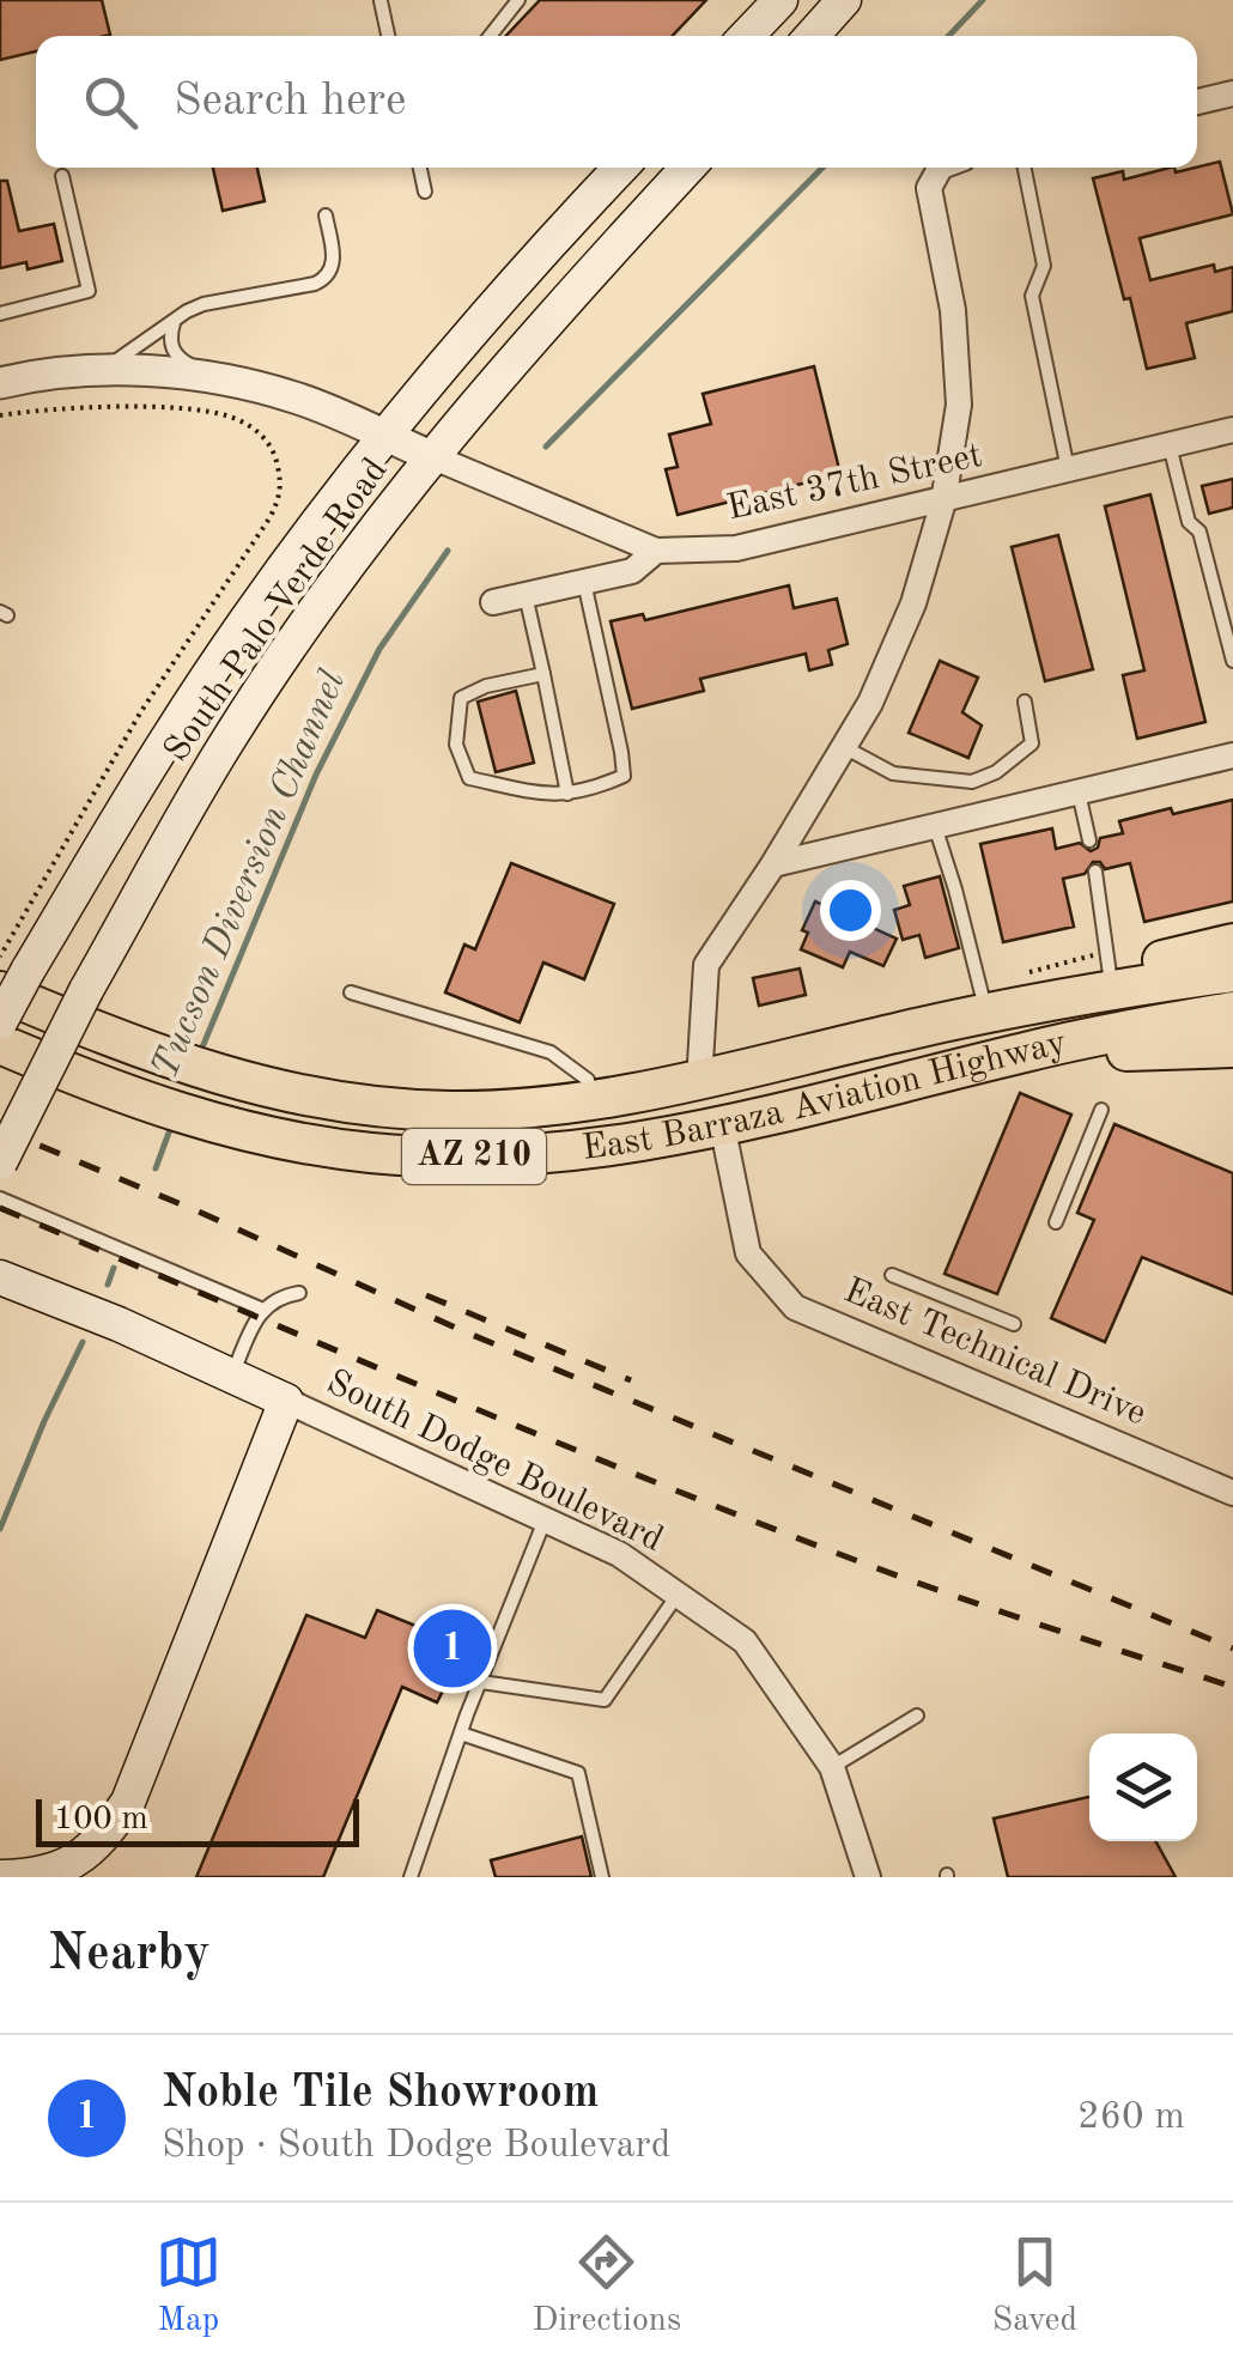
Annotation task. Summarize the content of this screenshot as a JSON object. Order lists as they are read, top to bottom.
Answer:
{
  "streets": {
    "main road": ["South Palo Verde Road", "East Barraza Aviation Highway", "AZ 210"],
    "street": ["East 37th Street", "East Technical Drive", "South Dodge Boulevard"]
  },
  "crossings": [
    ["East 37th Street", "South Palo Verde Road"],
    ["South Palo Verde Road", "East Barraza Aviation Highway"],
    ["East Barraza Aviation Highway", "East Technical Drive"]
  ],
  "water": ["Tucson Diversion Channel"],
  "scale_bar": "100 m",
  "page": {
    "search": "Search here",
    "pins": "1",
    "scale": "100 m",
    "heading": "Nearby",
    "list": [
      {
        "mark": "1",
        "name": "Noble Tile Showroom",
        "note": "Shop · South Dodge Boulevard",
        "value": "260 m"
      }
    ],
    "nav": ["Map", "Directions", "Saved"]
  }
}
